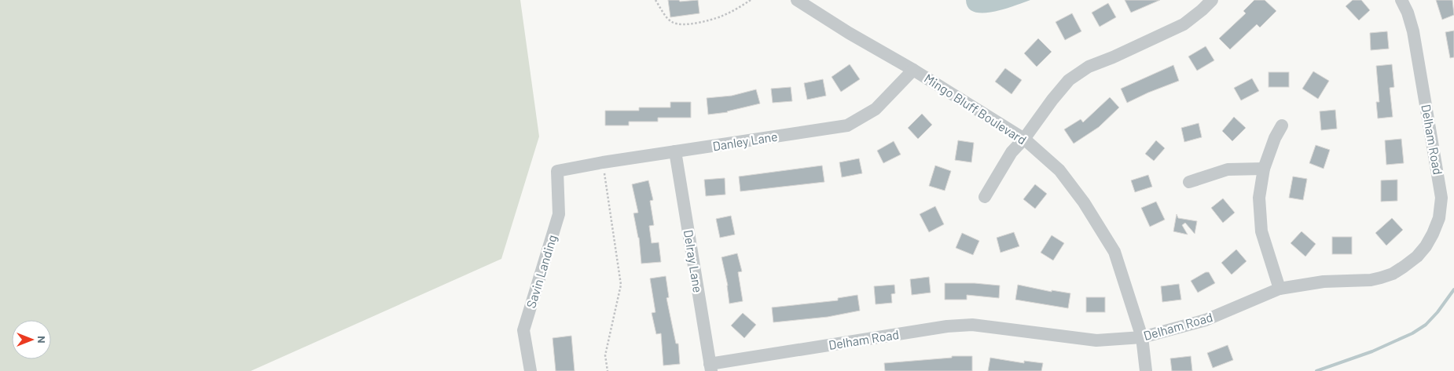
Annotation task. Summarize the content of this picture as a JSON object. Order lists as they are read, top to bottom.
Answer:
{
  "streets": {
    "street": [
      "Mingo Bluff Boulevard",
      "Delham Road",
      "Danley Lane",
      "Delray Lane",
      "Savin Landing"
    ]
  },
  "crossings": [
    ["Mingo Bluff Boulevard", "Delham Road"],
    ["Mingo Bluff Boulevard", "Danley Lane"],
    ["Delham Road", "Delray Lane"],
    ["Danley Lane", "Delray Lane"],
    ["Danley Lane", "Savin Landing"]
  ],
  "north": "right"
}
